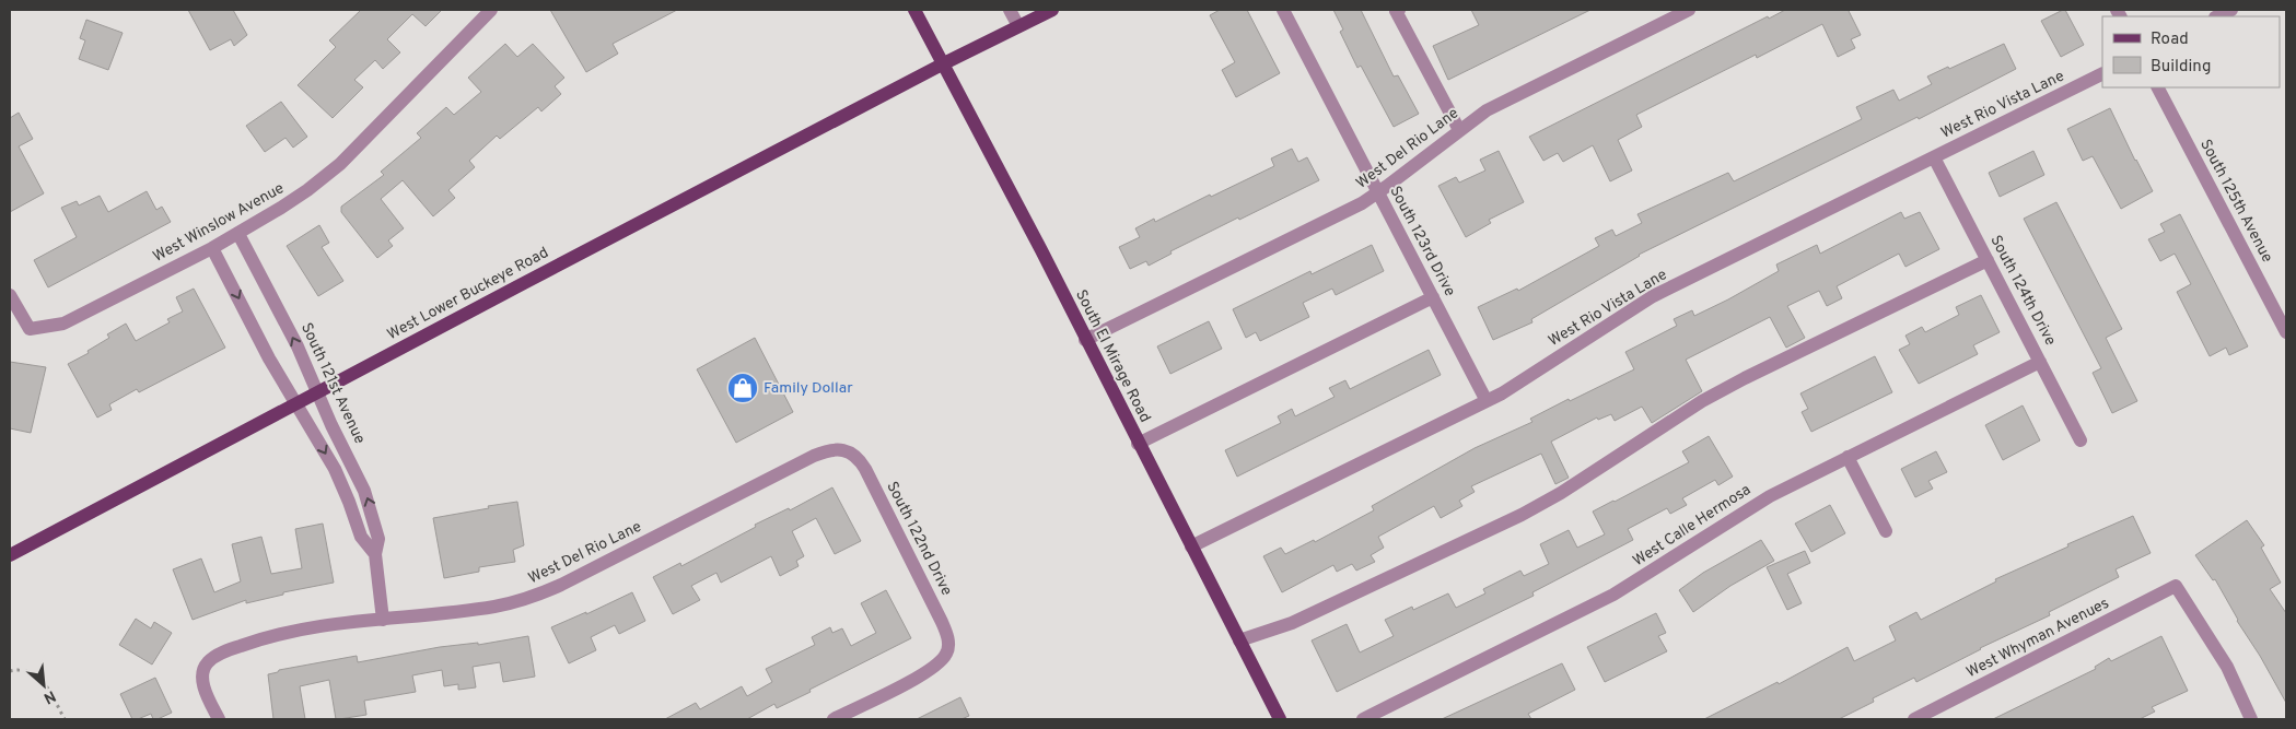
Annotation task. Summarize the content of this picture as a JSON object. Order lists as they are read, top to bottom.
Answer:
{
  "streets": {
    "main road": ["West Lower Buckeye Road", "South El Mirage Road"],
    "street": [
      "West Rio Vista Lane",
      "West Del Rio Lane",
      "South 125th Avenue",
      "West Winslow Avenue",
      "South 123rd Drive",
      "South 124th Drive",
      "South 121st Avenue",
      "West Calle Hermosa",
      "South 122nd Drive",
      "West Whyman Avenues"
    ]
  },
  "crossings": [
    ["West Rio Vista Lane", "South 123rd Drive"],
    ["West Rio Vista Lane", "South 124th Drive"],
    ["West Rio Vista Lane", "South El Mirage Road"],
    ["West Del Rio Lane", "South 123rd Drive"],
    ["West Del Rio Lane", "South El Mirage Road"],
    ["West Del Rio Lane", "South 121st Avenue"],
    ["West Del Rio Lane", "South 122nd Drive"],
    ["West Winslow Avenue", "South 121st Avenue"],
    ["South 124th Drive", "West Calle Hermosa"],
    ["West Lower Buckeye Road", "South El Mirage Road"],
    ["West Lower Buckeye Road", "South 121st Avenue"]
  ],
  "places": {
    "shop": ["Family Dollar"]
  },
  "legend": ["Road", "Building"],
  "north": "bottom right"
}
